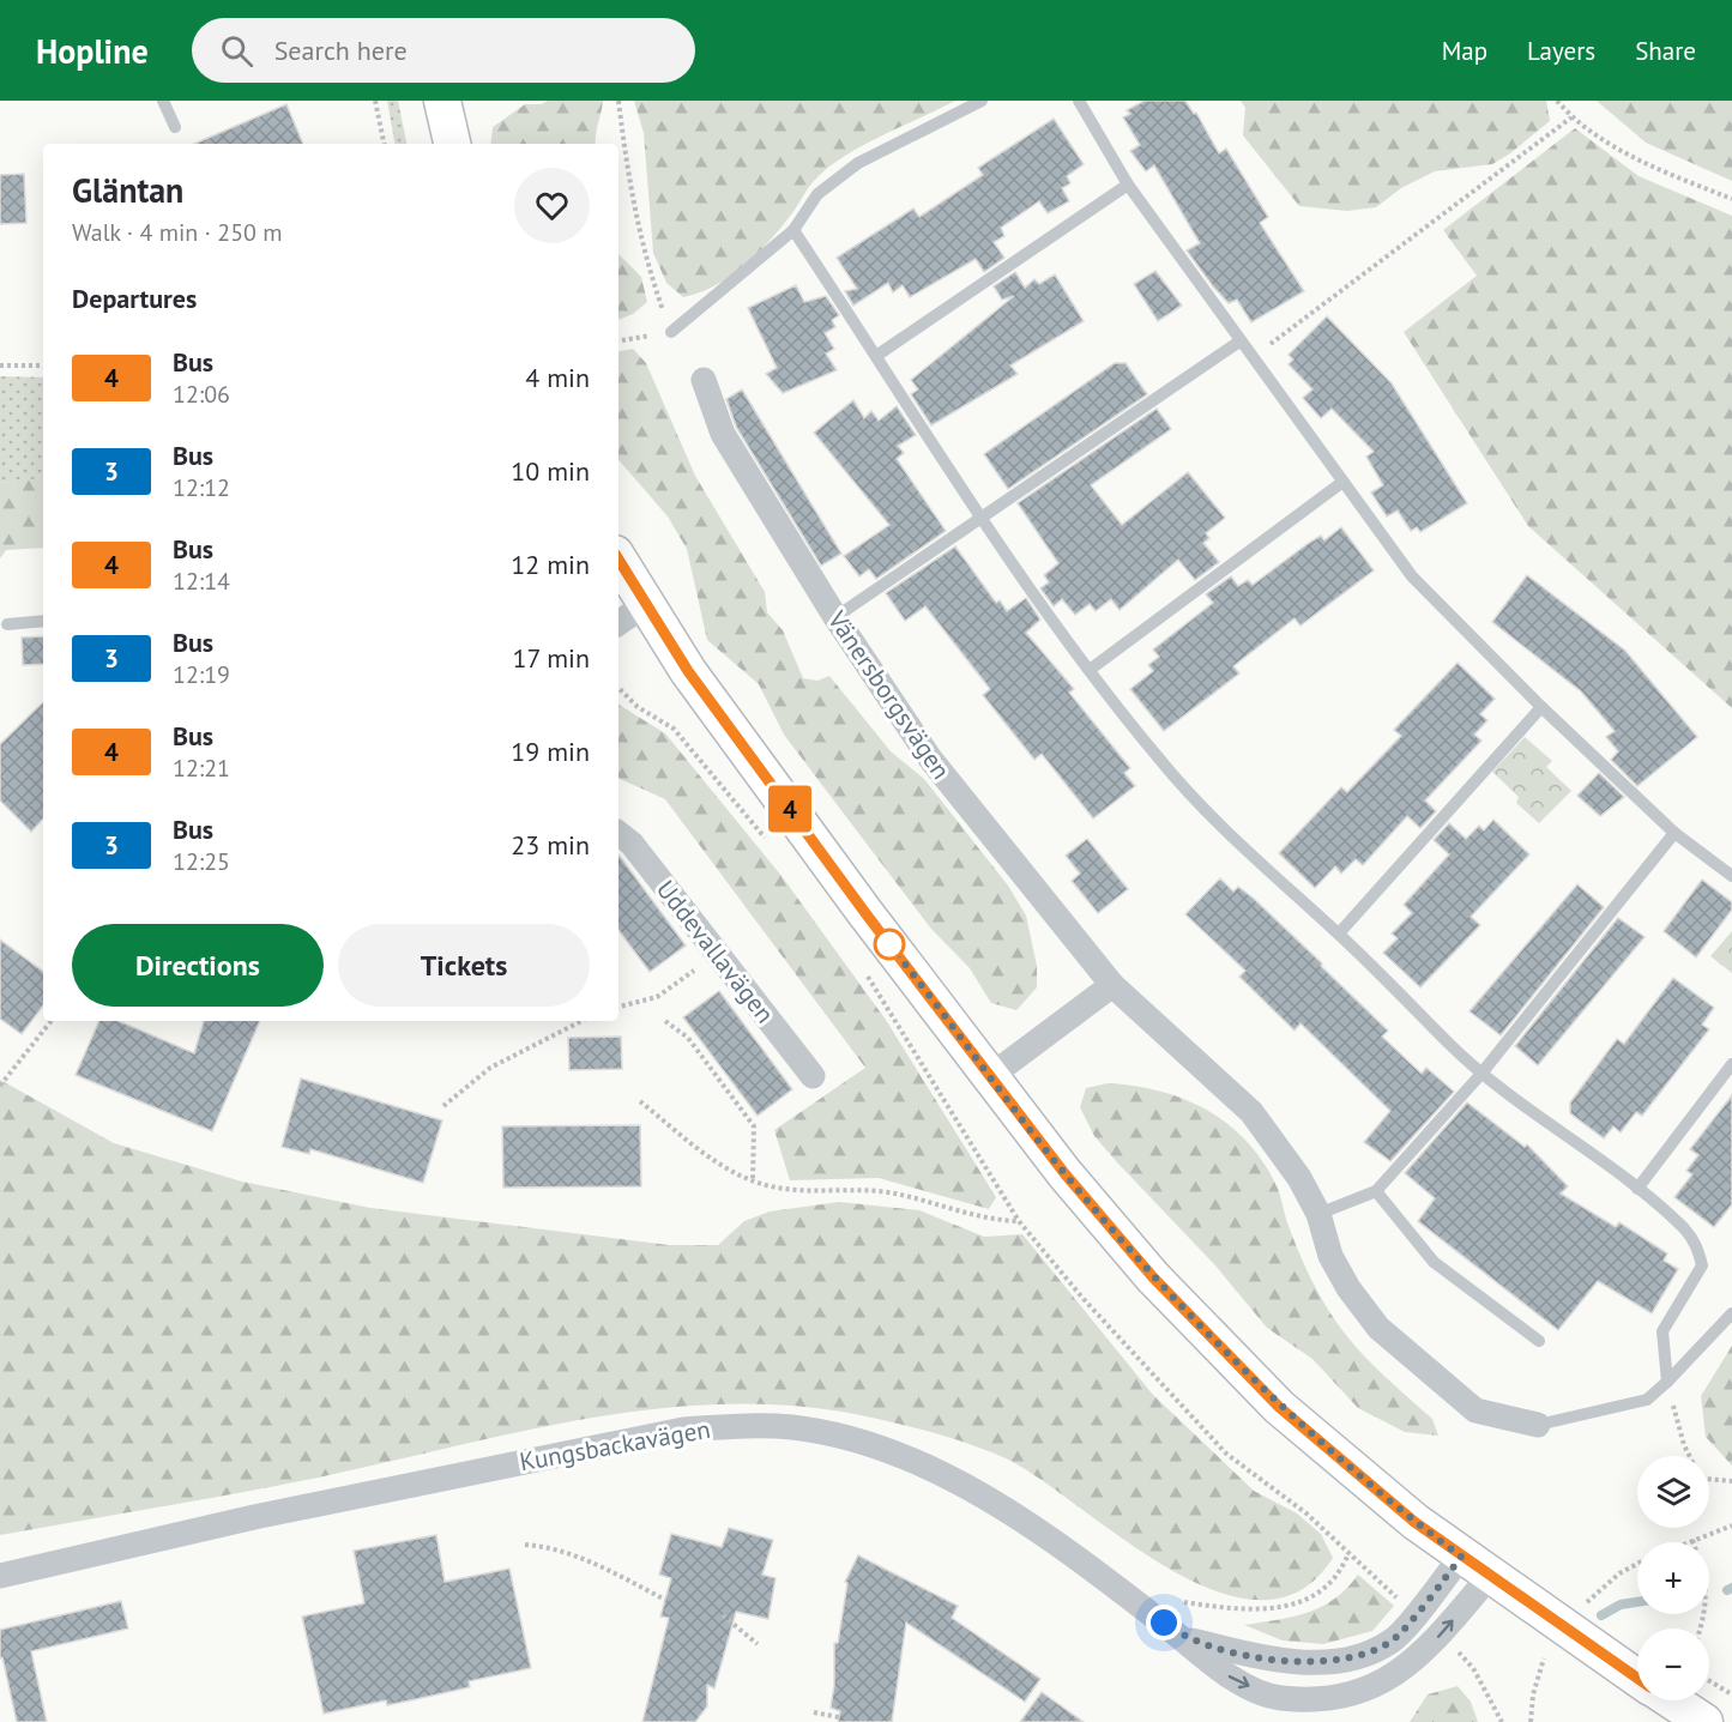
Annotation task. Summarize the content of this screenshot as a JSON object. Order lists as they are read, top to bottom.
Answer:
{
  "streets": {
    "street": ["Vänersborgsvägen", "Uddevallavägen", "Kungsbackavägen"]
  },
  "lines": ["bus line 4"],
  "page": {
    "header": "Hopline",
    "search": "Search here",
    "nav": ["Map", "Layers", "Share"],
    "on_map": "4",
    "heading": [
      ["Gläntan", "Walk · 4 min · 250 m"],
      "Departures"
    ],
    "list": [
      {
        "mark": "4",
        "name": "Bus",
        "note": "12:06",
        "value": "4 min"
      },
      {
        "mark": "3",
        "name": "Bus",
        "note": "12:12",
        "value": "10 min"
      },
      {
        "mark": "4",
        "name": "Bus",
        "note": "12:14",
        "value": "12 min"
      },
      {
        "mark": "3",
        "name": "Bus",
        "note": "12:19",
        "value": "17 min"
      },
      {
        "mark": "4",
        "name": "Bus",
        "note": "12:21",
        "value": "19 min"
      },
      {
        "mark": "3",
        "name": "Bus",
        "note": "12:25",
        "value": "23 min"
      }
    ],
    "buttons": ["Directions", "Tickets"],
    "map_buttons": ["+", "−"]
  }
}
